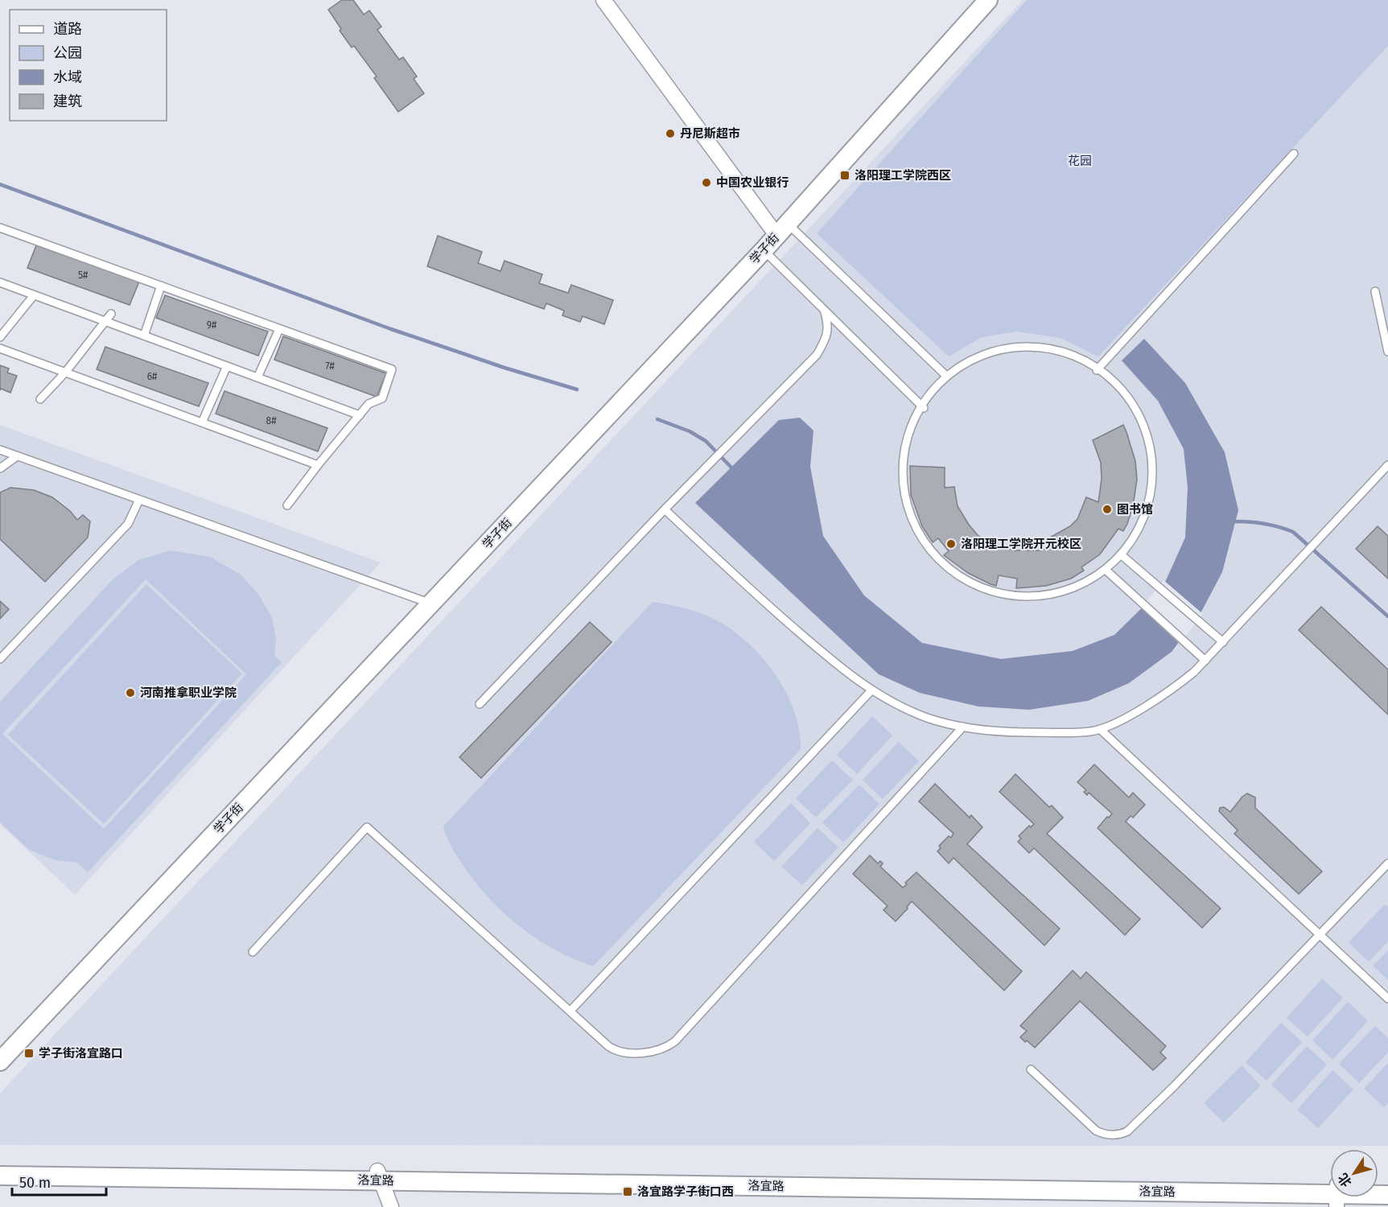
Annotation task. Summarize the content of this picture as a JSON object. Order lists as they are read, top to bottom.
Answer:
{
  "streets": {
    "street": ["学子街", "洛宜路"]
  },
  "parks": ["花园"],
  "places": {
    "other": [
      "丹尼斯超市",
      "中国农业银行",
      "图书馆",
      "洛阳理工学院开元校区",
      "河南推拿职业学院"
    ],
    "transit": ["洛阳理工学院西区", "学子街洛宜路口", "洛宜路学子街口西"]
  },
  "house_numbers": [
    "5#",
    "9#",
    "7#",
    "6#",
    "8#"
  ],
  "legend": [
    "道路",
    "公园",
    "水域",
    "建筑"
  ],
  "scale_bar": "50 m",
  "north": "bottom left"
}
